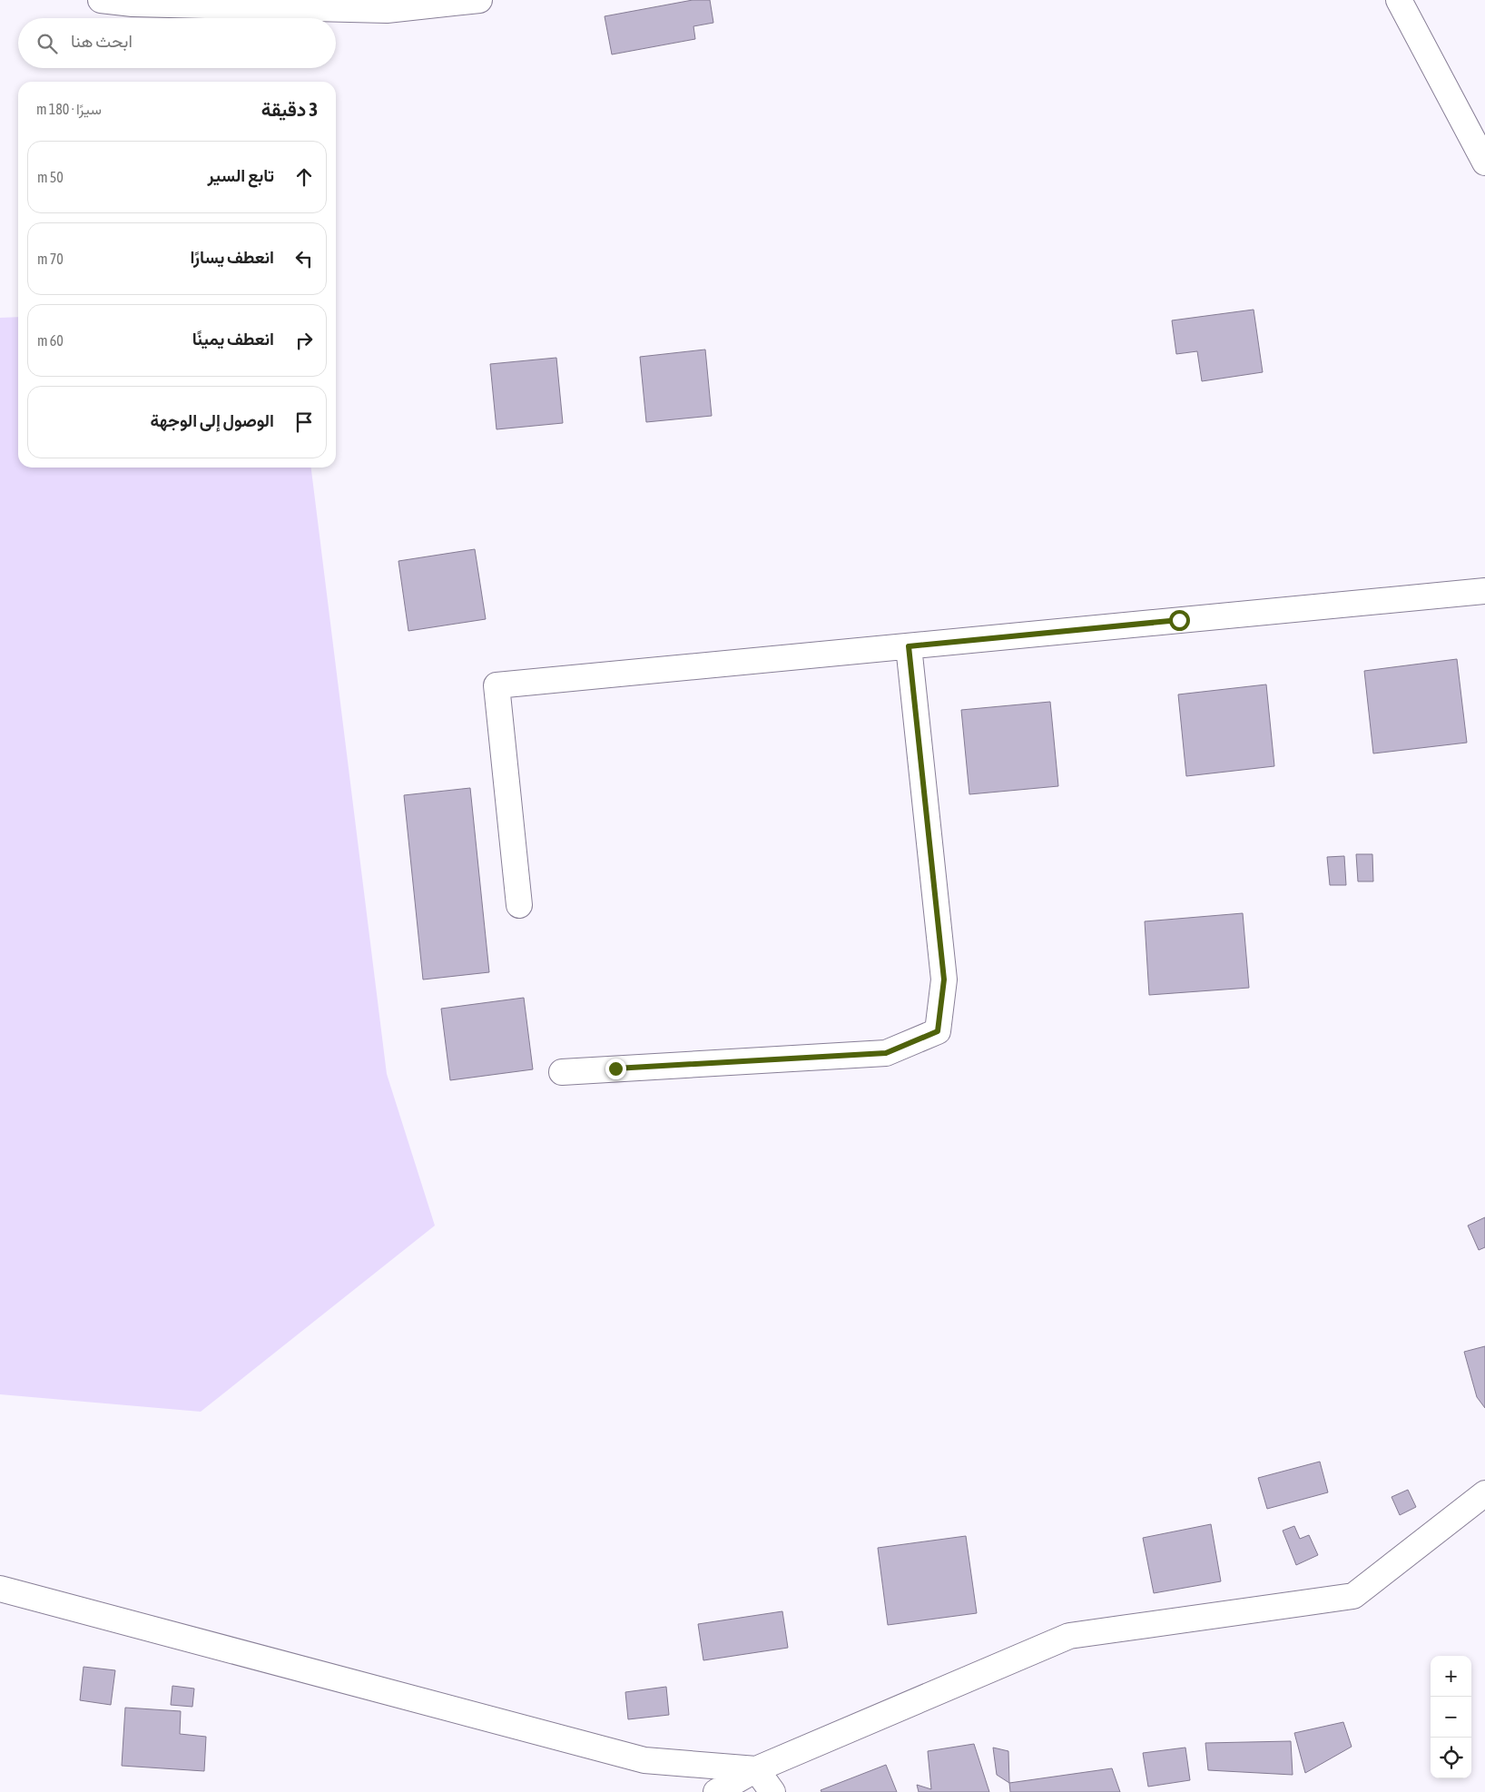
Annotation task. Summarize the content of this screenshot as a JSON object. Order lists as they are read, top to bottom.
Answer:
{
  "page": {
    "search": "ابحث هنا",
    "heading": ["3 دقيقة", "سيرًا · 180 m"],
    "list": [
      ["تابع السير", "50 m"],
      ["انعطف يسارًا", "70 m"],
      ["انعطف يمينًا", "60 m"],
      "الوصول إلى الوجهة"
    ],
    "map_buttons": ["+", "−"]
  }
}
